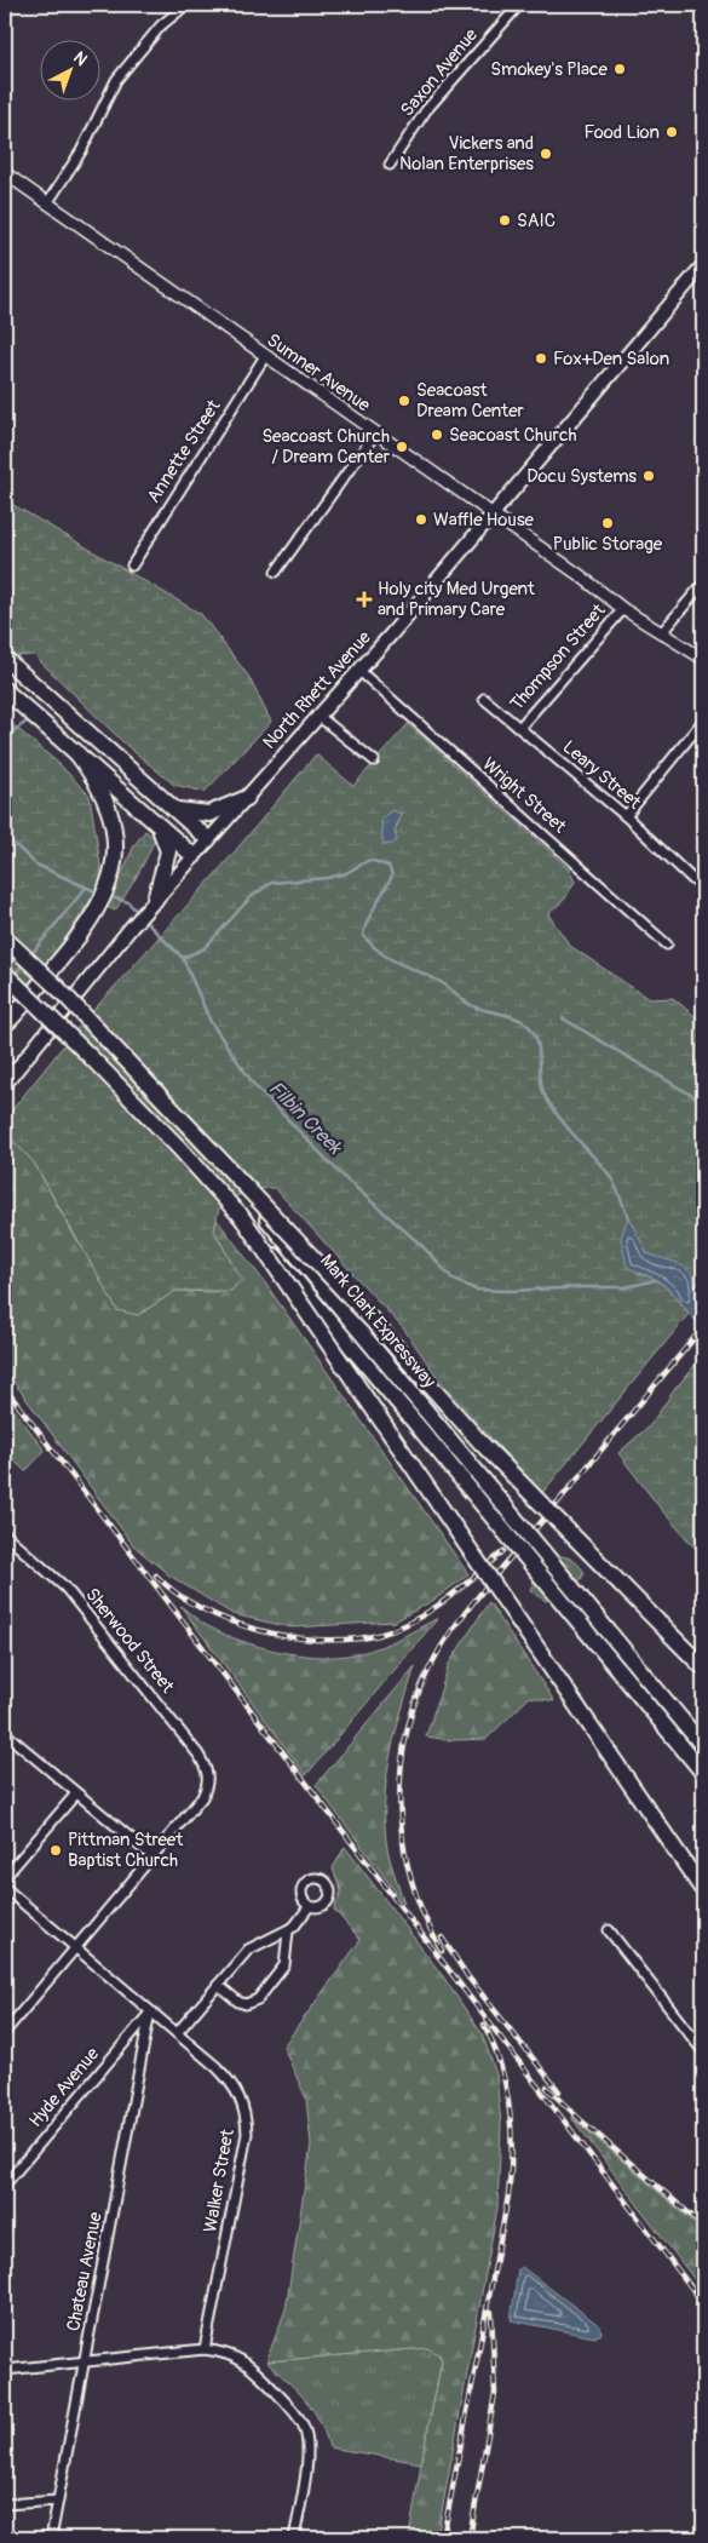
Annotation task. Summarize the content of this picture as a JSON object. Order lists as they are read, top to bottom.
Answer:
{
  "streets": {
    "highway": ["Mark Clark Expressway"],
    "main road": ["North Rhett Avenue"],
    "street": [
      "Saxon Avenue",
      "Sumner Avenue",
      "Annette Street",
      "Thompson Street",
      "Leary Street",
      "Wright Street",
      "Sherwood Street",
      "Hyde Avenue",
      "Walker Street",
      "Chateau Avenue"
    ]
  },
  "crossings": [
    ["Sumner Avenue", "Annette Street"],
    ["Sumner Avenue", "Thompson Street"],
    ["Sumner Avenue", "North Rhett Avenue"],
    ["Thompson Street", "Leary Street"],
    ["North Rhett Avenue", "Wright Street"],
    ["Hyde Avenue", "Walker Street"],
    ["Hyde Avenue", "Chateau Avenue"],
    ["Walker Street", "Chateau Avenue"]
  ],
  "water": ["Filbin Creek"],
  "places": {
    "other": [
      "Smokey's Place",
      "Food Lion",
      "Vickers and Nolan Enterprises",
      "SAIC",
      "Fox+Den Salon",
      "Seacoast Dream Center",
      "Seacoast Church",
      "Seacoast Church / Dream Center",
      "Docu Systems",
      "Waffle House",
      "Public Storage",
      "Pittman Street Baptist Church"
    ],
    "health": ["Holy city Med Urgent and Primary Care"]
  },
  "north": "top right"
}
